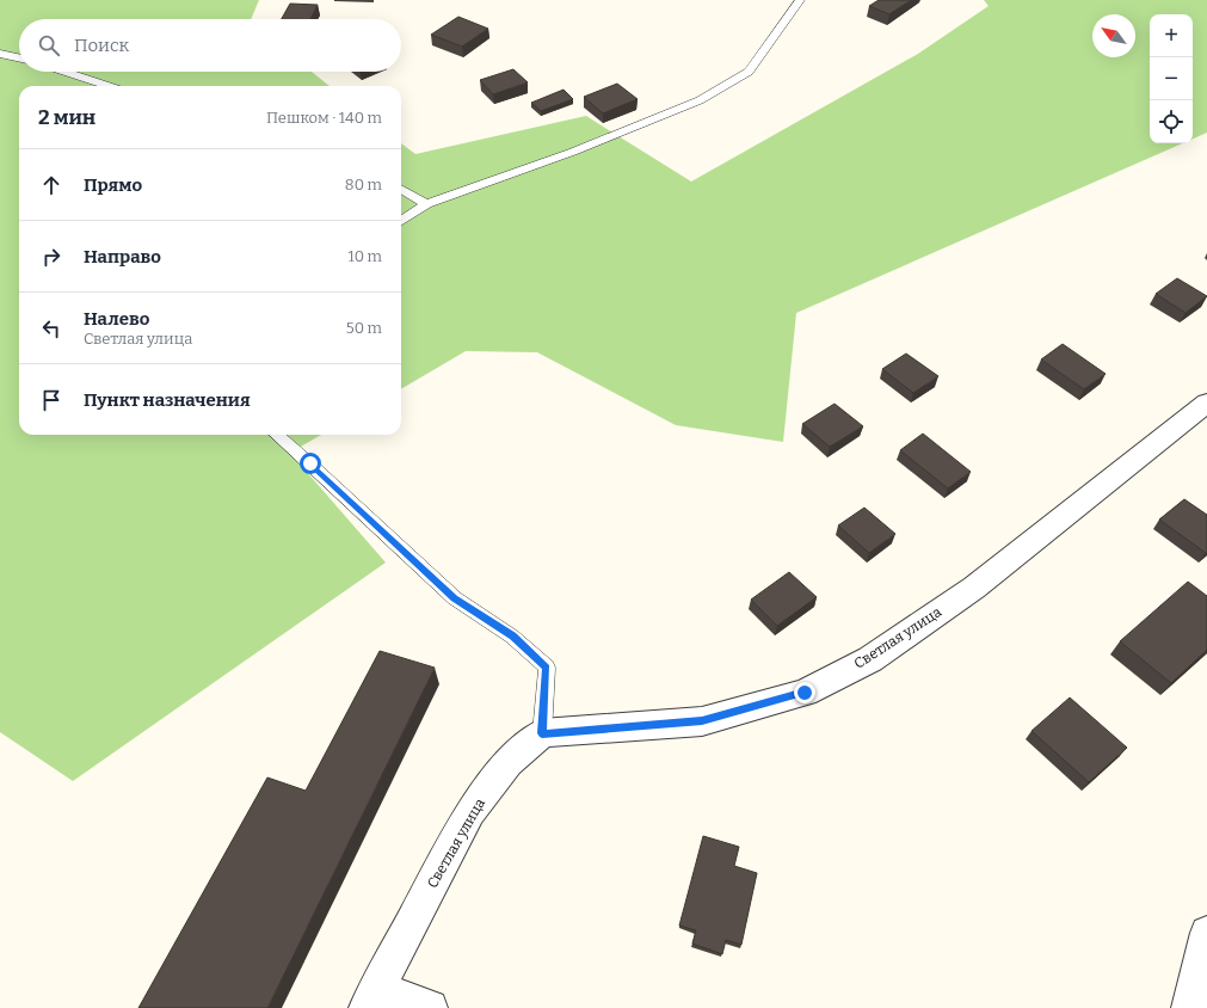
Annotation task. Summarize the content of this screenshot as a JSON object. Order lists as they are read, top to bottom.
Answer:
{
  "streets": {
    "street": ["Светлая улица"]
  },
  "north": "top left",
  "page": {
    "map_buttons": ["+", "−"],
    "search": "Поиск",
    "heading": ["2 мин", "Пешком · 140 m"],
    "list": [
      ["Прямо", "80 m"],
      ["Направо", "10 m"],
      ["Налево", "Светлая улица", "50 m"],
      "Пункт назначения"
    ]
  }
}
